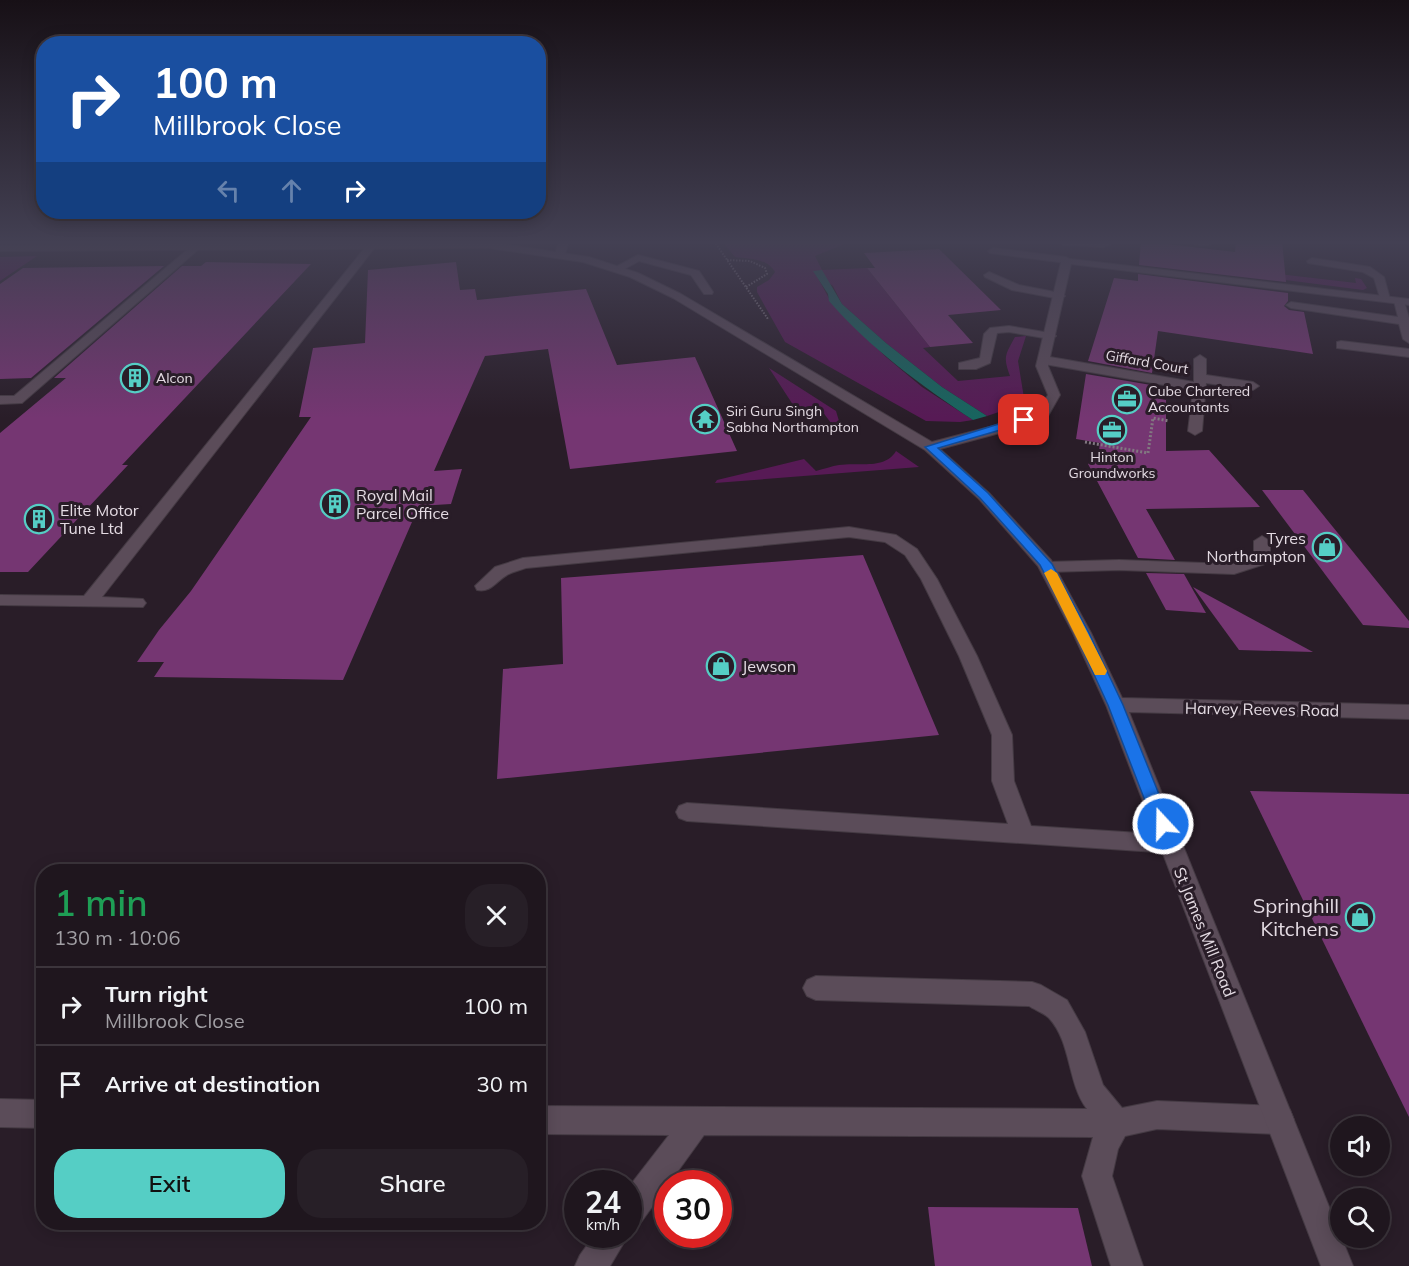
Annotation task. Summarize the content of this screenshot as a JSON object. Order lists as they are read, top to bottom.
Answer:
{
  "streets": {
    "street": ["Giffard Court", "Harvey Reeves Road", "St James Mill Road"]
  },
  "crossings": [
    ["Harvey Reeves Road", "St James Mill Road"]
  ],
  "places": {
    "building": ["Alcon", "Royal Mail Parcel Office", "Elite Motor Tune Ltd"],
    "office": ["Cube Chartered Accountants", "Hinton Groundworks"],
    "temple": ["Siri Guru Singh Sabha Northampton"],
    "shop": ["Tyres Northampton", "Jewson", "Springhill Kitchens"]
  },
  "page": {
    "turn": ["100 m", "Millbrook Close"],
    "heading": ["1 min", "130 m · 10:06"],
    "list": [
      {
        "name": "Turn right",
        "note": "Millbrook Close",
        "value": "100 m"
      },
      {
        "name": "Arrive at destination",
        "value": "30 m"
      }
    ],
    "buttons": ["Exit", "Share"],
    "speed": "24 km/h",
    "limit": "30"
  }
}
